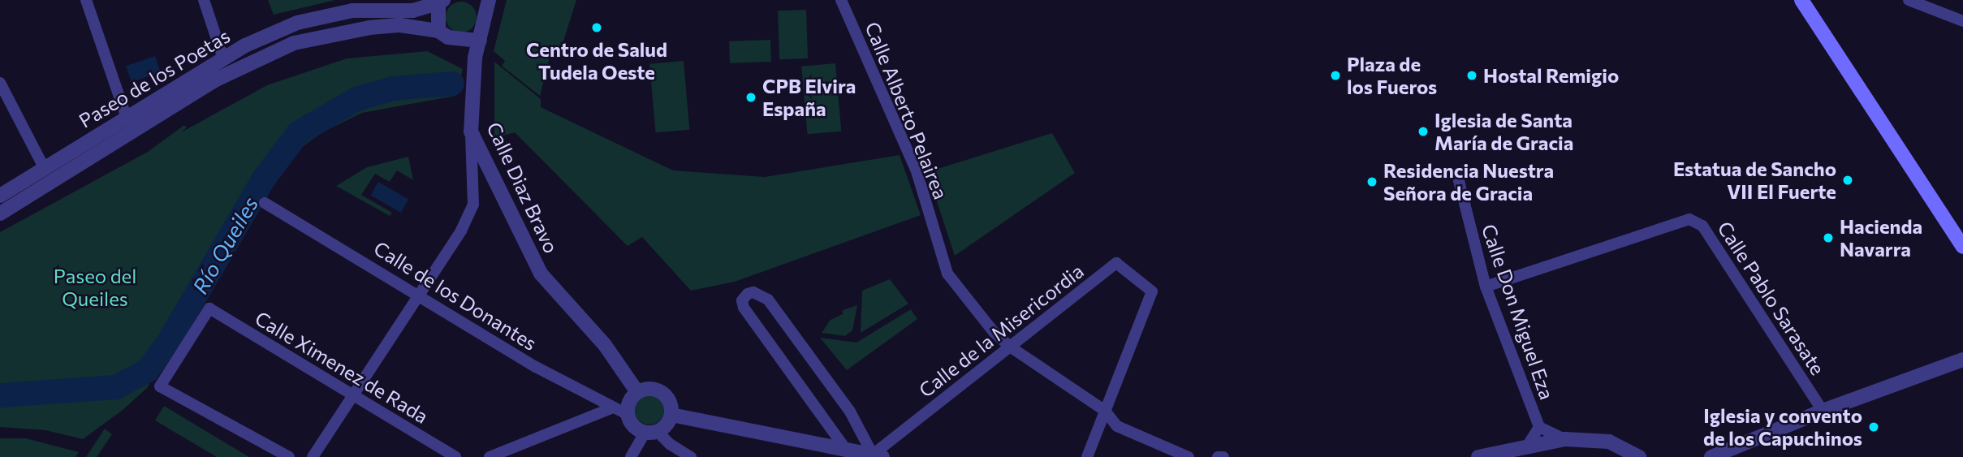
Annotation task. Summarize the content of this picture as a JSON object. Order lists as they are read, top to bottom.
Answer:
{
  "streets": {
    "street": [
      "Paseo de los Poetas",
      "Calle Alberto Pelairea",
      "Calle Diaz Bravo",
      "Calle de los Donantes",
      "Calle Pablo Sarasate",
      "Calle Don Miguel Eza",
      "Calle de la Misericordia",
      "Calle Ximenez de Rada"
    ]
  },
  "crossings": [
    ["Paseo de los Poetas", "Calle Diaz Bravo"],
    ["Calle Alberto Pelairea", "Calle de la Misericordia"],
    ["Calle Diaz Bravo", "Calle de los Donantes"],
    ["Calle Pablo Sarasate", "Calle Don Miguel Eza"]
  ],
  "water": ["Río Queiles"],
  "parks": ["Paseo del Queiles"],
  "places": [
    "Centro de Salud Tudela Oeste",
    "Plaza de los Fueros",
    "Hostal Remigio",
    "CPB Elvira España",
    "Iglesia de Santa María de Gracia",
    "Estatua de Sancho VII El Fuerte",
    "Residencia Nuestra Señora de Gracia",
    "Hacienda Navarra",
    "Iglesia y convento de los Capuchinos"
  ]
}
